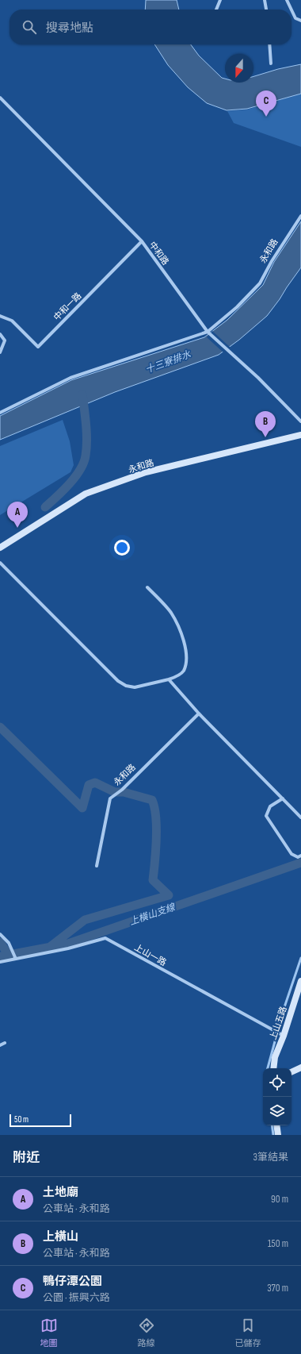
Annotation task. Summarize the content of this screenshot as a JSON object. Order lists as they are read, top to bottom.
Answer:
{
  "streets": {
    "main road": ["永和路", "上山五路"],
    "street": ["中和路", "中和一路", "上山一路"]
  },
  "crossings": [
    ["永和路", "中和路"],
    ["中和路", "中和一路"],
    ["上山一路", "上山五路"]
  ],
  "water": ["十三寮排水", "上橫山支線"],
  "scale_bar": "50 m",
  "north": "bottom",
  "page": {
    "search": "搜尋地點",
    "pins": ["C", "B", "A"],
    "scale": "50 m",
    "heading": ["附近", "3筆結果"],
    "list": [
      {
        "mark": "A",
        "name": "土地廟",
        "note": "公車站 · 永和路",
        "value": "90 m"
      },
      {
        "mark": "B",
        "name": "上橫山",
        "note": "公車站 · 永和路",
        "value": "150 m"
      },
      {
        "mark": "C",
        "name": "鴨仔潭公園",
        "note": "公園 · 振興六路",
        "value": "370 m"
      }
    ],
    "nav": ["地圖", "路線", "已儲存"]
  }
}
